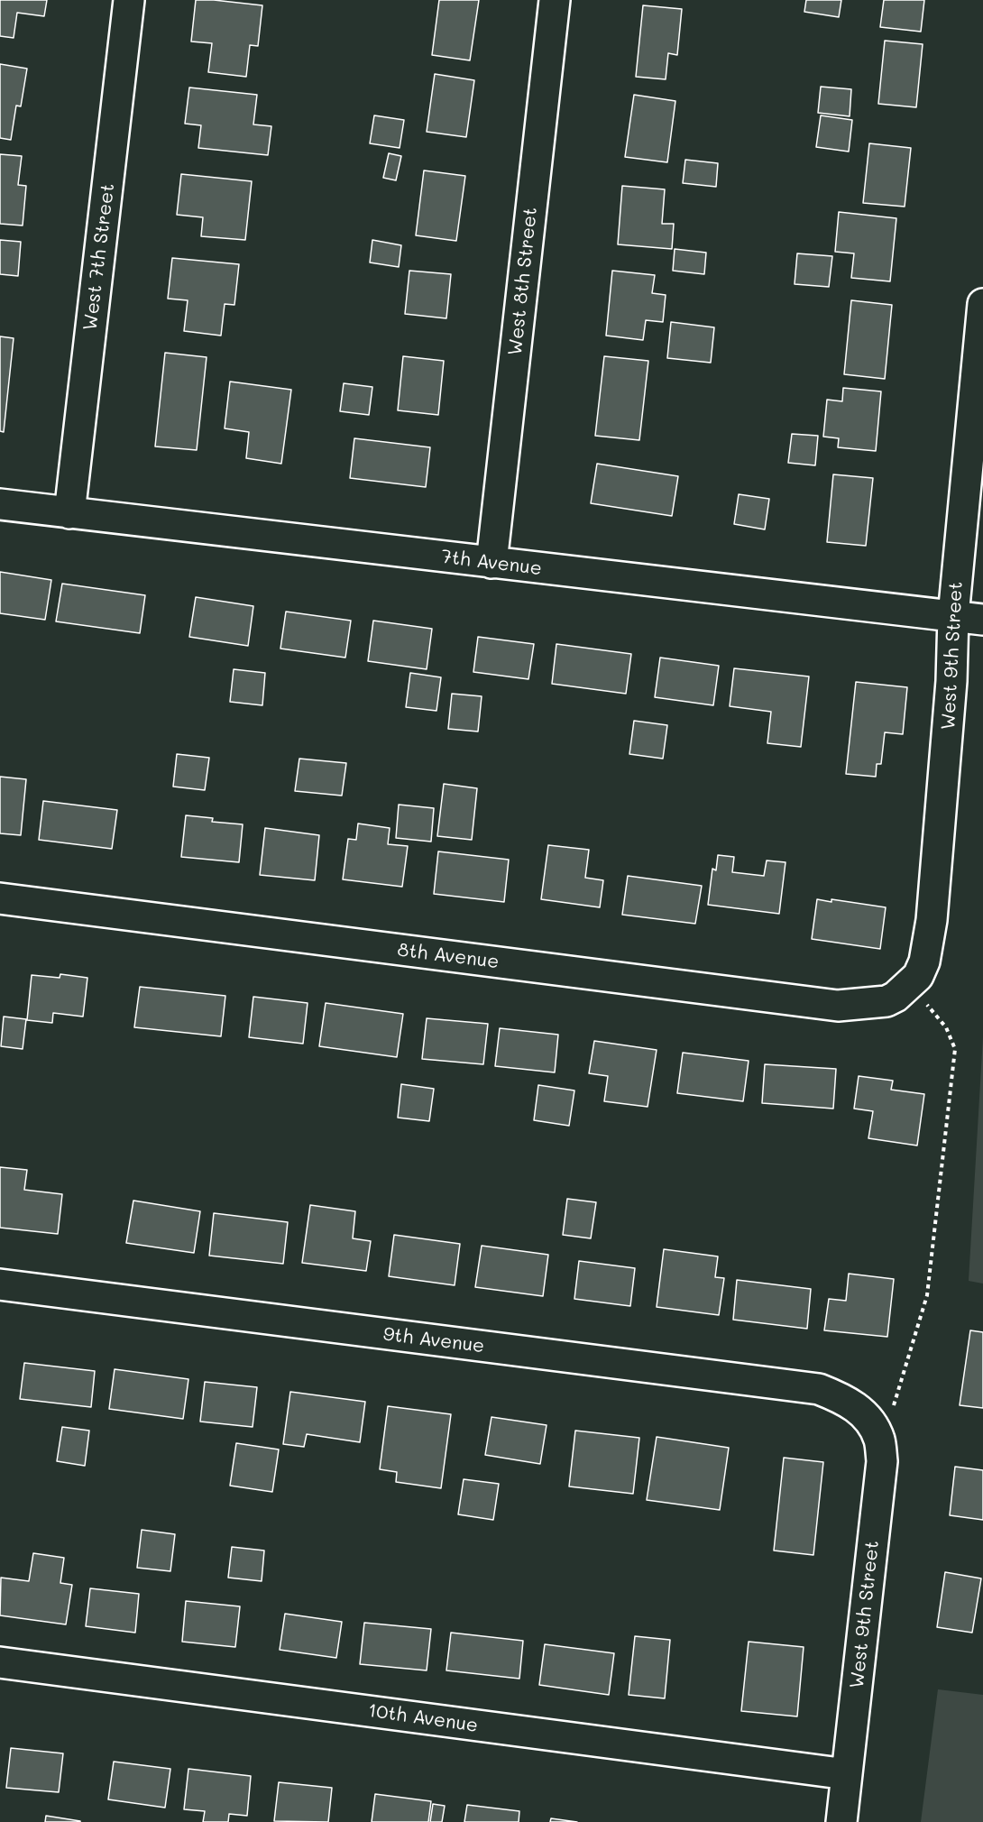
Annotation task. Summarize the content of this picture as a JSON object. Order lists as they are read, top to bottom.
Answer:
{
  "streets": {
    "street": [
      "West 7th Street",
      "West 8th Street",
      "7th Avenue",
      "West 9th Street",
      "8th Avenue",
      "9th Avenue",
      "10th Avenue"
    ]
  },
  "crossings": [
    ["West 7th Street", "7th Avenue"],
    ["West 8th Street", "7th Avenue"],
    ["7th Avenue", "West 9th Street"],
    ["West 9th Street", "8th Avenue"],
    ["West 9th Street", "9th Avenue"],
    ["West 9th Street", "10th Avenue"]
  ]
}
